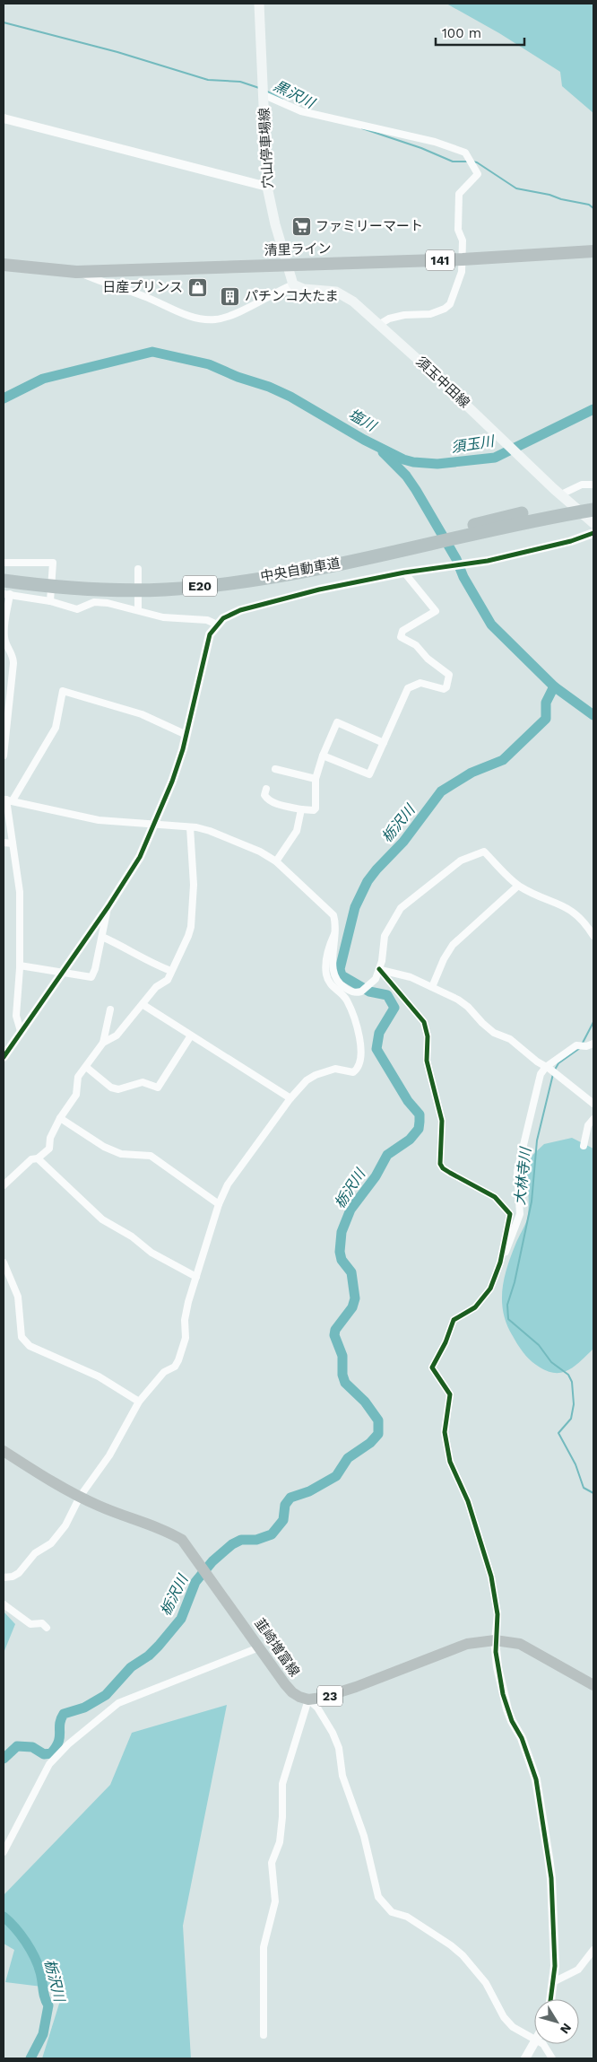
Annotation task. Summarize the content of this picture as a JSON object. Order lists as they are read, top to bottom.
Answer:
{
  "streets": {
    "highway": [
      "清里ライン",
      "141",
      "中央自動車道",
      "E20"
    ],
    "main road": [
      "穴山停車場線",
      "須玉中田線",
      "韮崎増富線",
      "23"
    ]
  },
  "crossings": [
    ["穴山停車場線", "清里ライン"],
    ["須玉中田線", "中央自動車道"],
    ["韮崎増富線", "23"]
  ],
  "water": [
    "黒沢川",
    "塩川",
    "須玉川",
    "栃沢川",
    "大林寺川"
  ],
  "places": {
    "supermarket": ["ファミリーマート"],
    "shop": ["日産プリンス"],
    "building": ["パチンコ大たま"]
  },
  "scale_bar": "100 m",
  "north": "bottom right"
}
